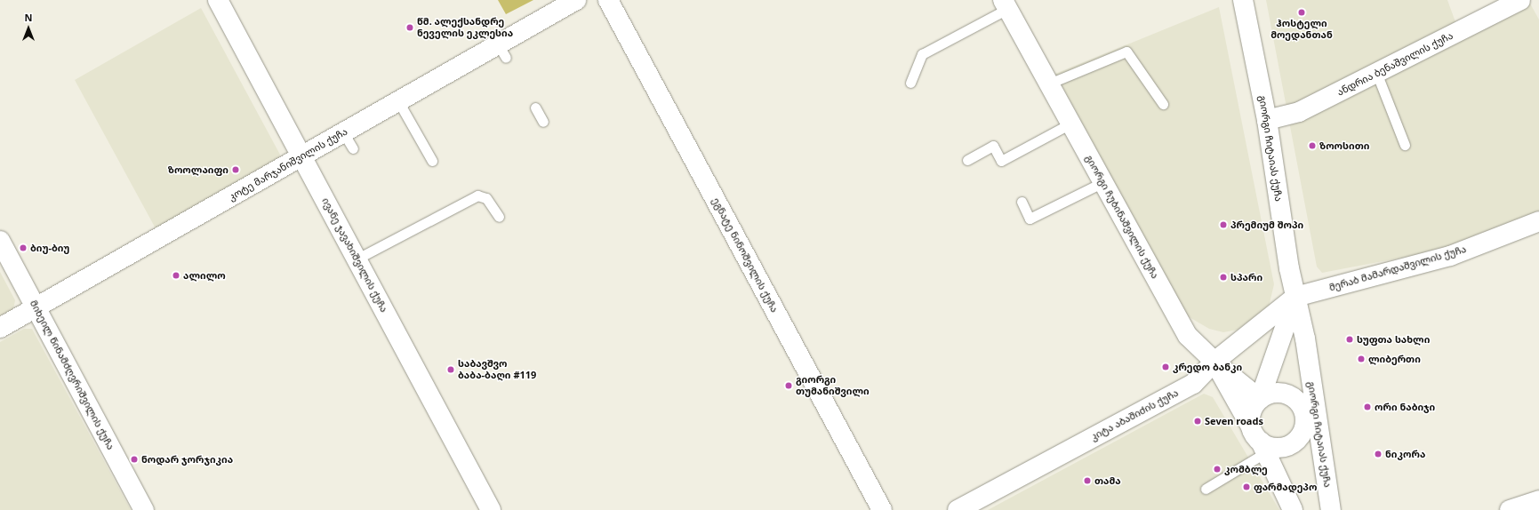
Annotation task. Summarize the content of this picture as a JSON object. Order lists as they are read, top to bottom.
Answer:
{
  "streets": {
    "street": [
      "ანდრია ბენაშვილის ქუჩა",
      "გიორგი ჩიტაიას ქუჩა",
      "კოტე მარჯანიშვილის ქუჩა",
      "გიორგი ჩუბინაშვილის ქუჩა",
      "ივანე ჯავახიშვილის ქუჩა",
      "ეგნატე ნინოშვილის ქუჩა",
      "მერაბ მამარდაშვილის ქუჩა",
      "მიხეილ წინამძღვრიშვილის ქუჩა",
      "კიტა აბაშიძის ქუჩა"
    ]
  },
  "crossings": [
    ["ანდრია ბენაშვილის ქუჩა", "გიორგი ჩიტაიას ქუჩა"],
    ["გიორგი ჩიტაიას ქუჩა", "გიორგი ჩუბინაშვილის ქუჩა"],
    ["გიორგი ჩიტაიას ქუჩა", "მერაბ მამარდაშვილის ქუჩა"],
    ["გიორგი ჩიტაიას ქუჩა", "კიტა აბაშიძის ქუჩა"],
    ["კოტე მარჯანიშვილის ქუჩა", "ივანე ჯავახიშვილის ქუჩა"],
    ["კოტე მარჯანიშვილის ქუჩა", "მიხეილ წინამძღვრიშვილის ქუჩა"],
    ["გიორგი ჩუბინაშვილის ქუჩა", "კიტა აბაშიძის ქუჩა"],
    ["მერაბ მამარდაშვილის ქუჩა", "კიტა აბაშიძის ქუჩა"]
  ],
  "places": [
    "ჰოსტელი მოედანთან",
    "წმ. ალექსანდრე ნეველის ეკლესია",
    "ზოოსითი",
    "ზოოლაიფი",
    "პრემიუმ შოპი",
    "ბიუ-ბიუ",
    "ალილო",
    "სპარი",
    "სუფთა სახლი",
    "ლიბერთი",
    "კრედო ბანკი",
    "საბავშვო ბაბა-ბაღი #119",
    "გიორგი თუმანიშვილი",
    "ორი ნაბიჯი",
    "Seven roads",
    "ნიკორა",
    "ნოდარ ჯორჯიკია",
    "კომბლე",
    "თამა",
    "ფარმადეპო"
  ],
  "north": "top"
}
